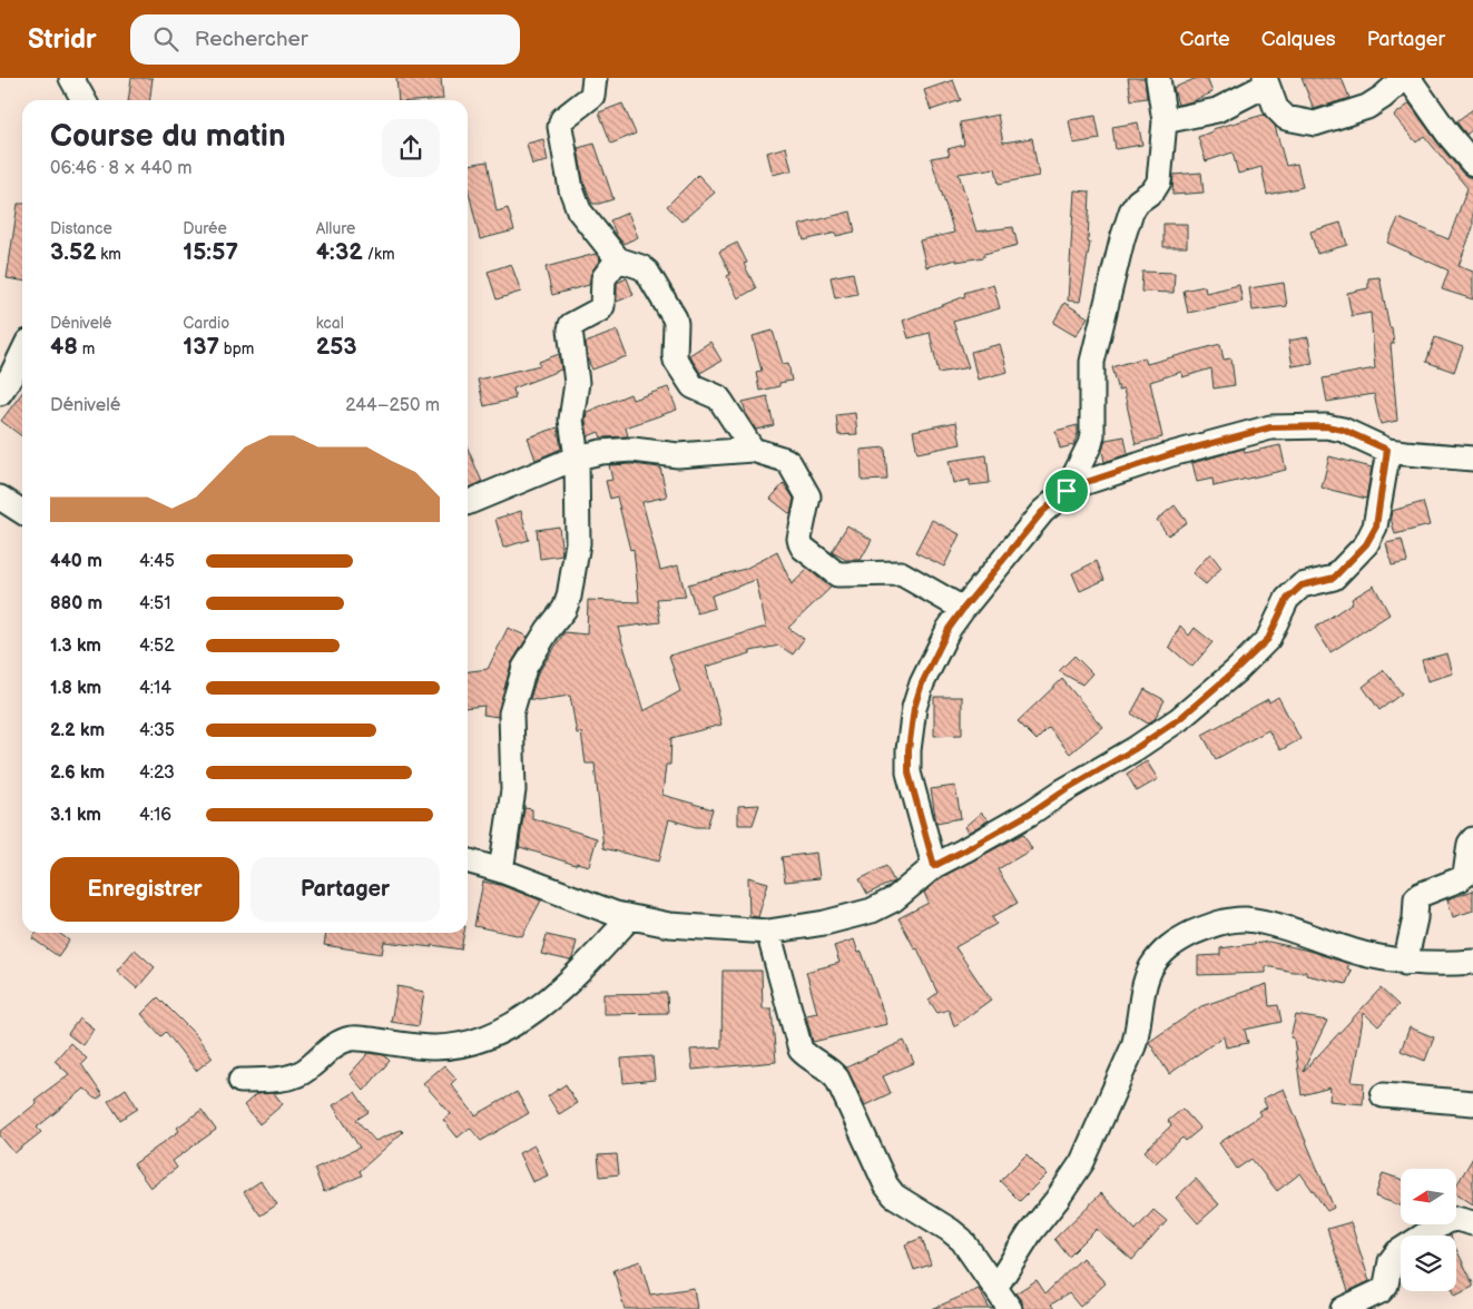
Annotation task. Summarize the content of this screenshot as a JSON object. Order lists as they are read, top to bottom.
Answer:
{
  "north": "left",
  "page": {
    "header": "Stridr",
    "search": "Rechercher",
    "nav": ["Carte", "Calques", "Partager"],
    "heading": ["Course du matin", "06:46 · 8 × 440 m"],
    "stats": [
      ["Distance", "3.52 km"],
      ["Durée", "15:57"],
      ["Allure", "4:32 /km"],
      ["Dénivelé", "48 m"],
      ["Cardio", "137 bpm"],
      ["kcal", "253"]
    ],
    "chart": ["Dénivelé", "244–250 m"],
    "list": [
      {
        "name": "440 m",
        "note": "4:45"
      },
      {
        "name": "880 m",
        "note": "4:51"
      },
      {
        "name": "1.3 km",
        "note": "4:52"
      },
      {
        "name": "1.8 km",
        "note": "4:14"
      },
      {
        "name": "2.2 km",
        "note": "4:35"
      },
      {
        "name": "2.6 km",
        "note": "4:23"
      },
      {
        "name": "3.1 km",
        "note": "4:16"
      }
    ],
    "buttons": ["Enregistrer", "Partager"]
  }
}
